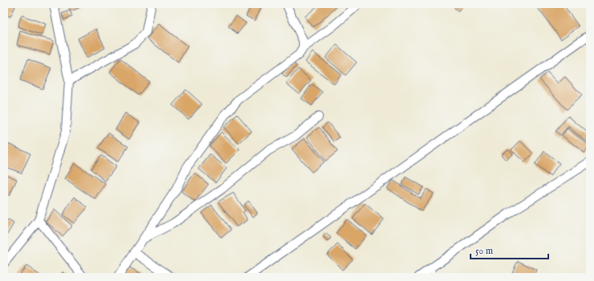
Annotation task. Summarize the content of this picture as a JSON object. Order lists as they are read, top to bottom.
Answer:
{
  "scale_bar": "50 m"
}
